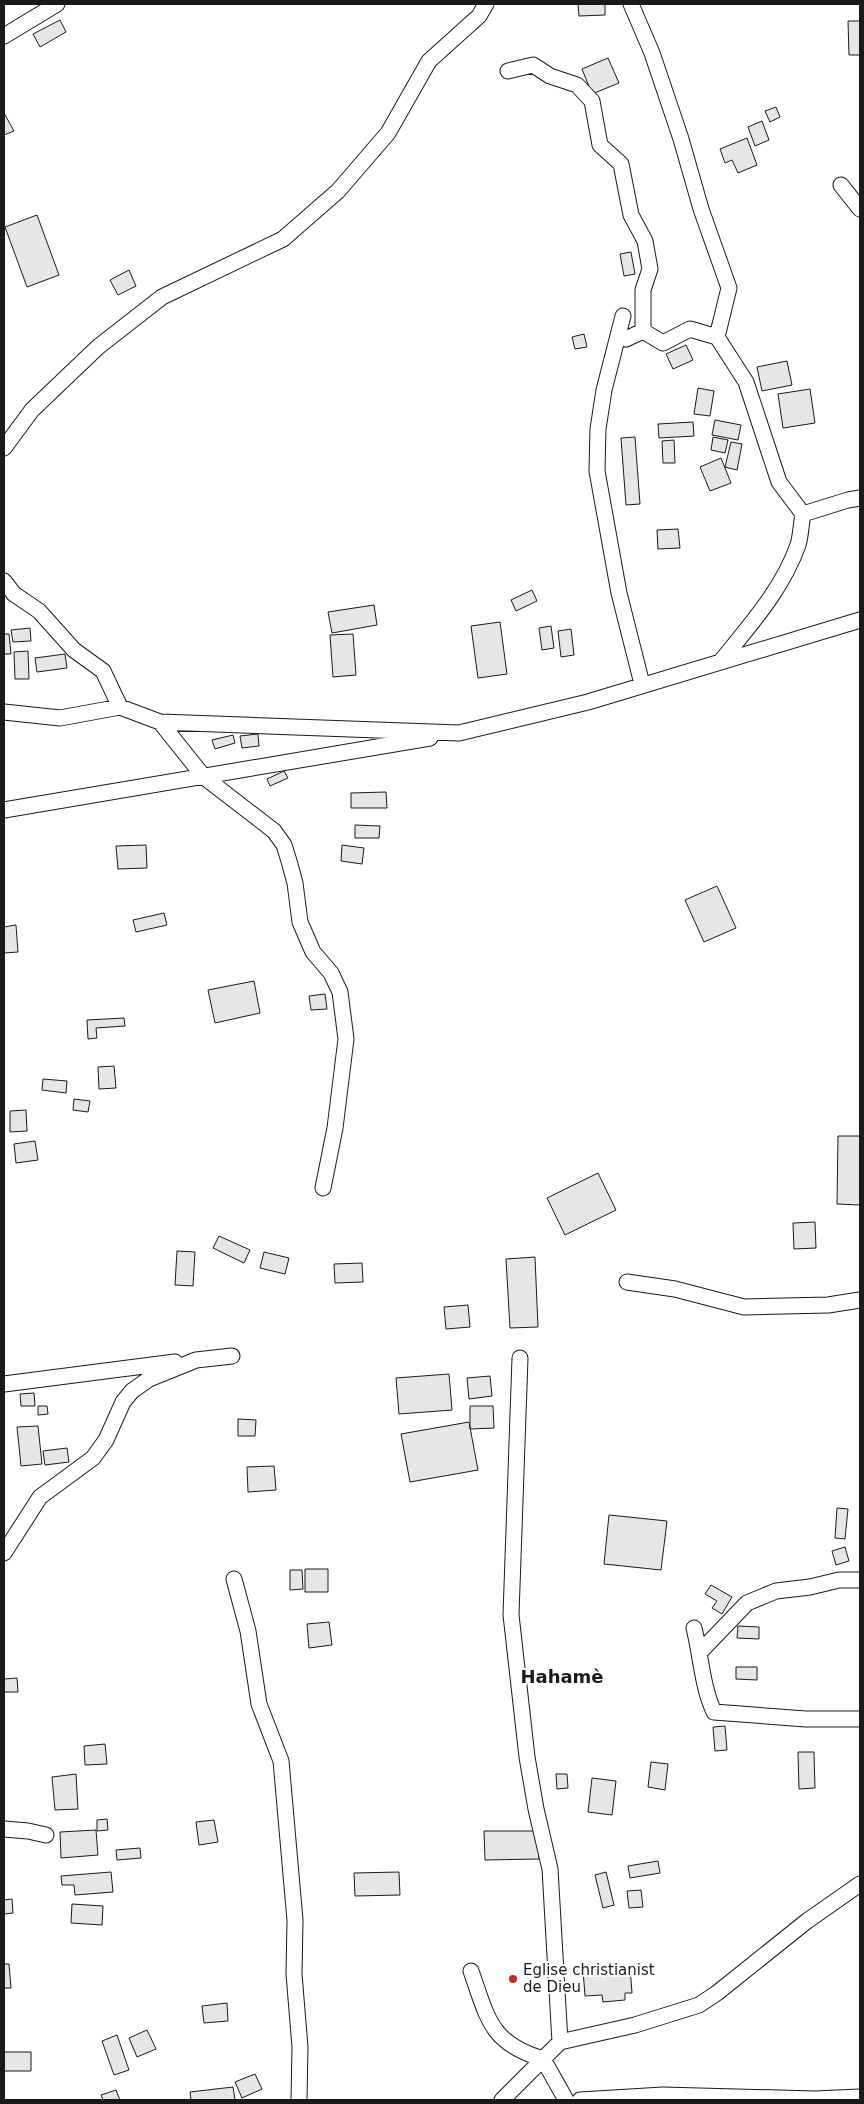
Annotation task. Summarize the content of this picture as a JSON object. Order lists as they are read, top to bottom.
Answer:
{
  "districts": ["Hahamè"],
  "places": ["Eglise christianist de Dieu"]
}
